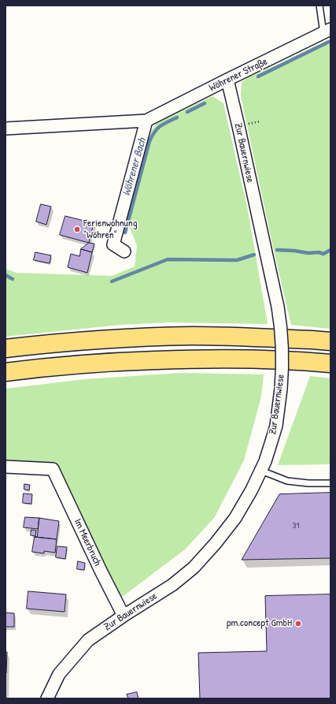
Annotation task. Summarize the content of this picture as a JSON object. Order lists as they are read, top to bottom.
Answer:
{
  "streets": {
    "street": ["Wöhrener Straße", "Zur Bauernwiese", "Im Meerbruch"]
  },
  "crossings": [
    ["Wöhrener Straße", "Zur Bauernwiese"],
    ["Zur Bauernwiese", "Im Meerbruch"]
  ],
  "water": ["Wöhrener Bach"],
  "places": ["Ferienwohnung \"Wöhren\"", "pm.concept GmbH"],
  "house_numbers": ["31"]
}
